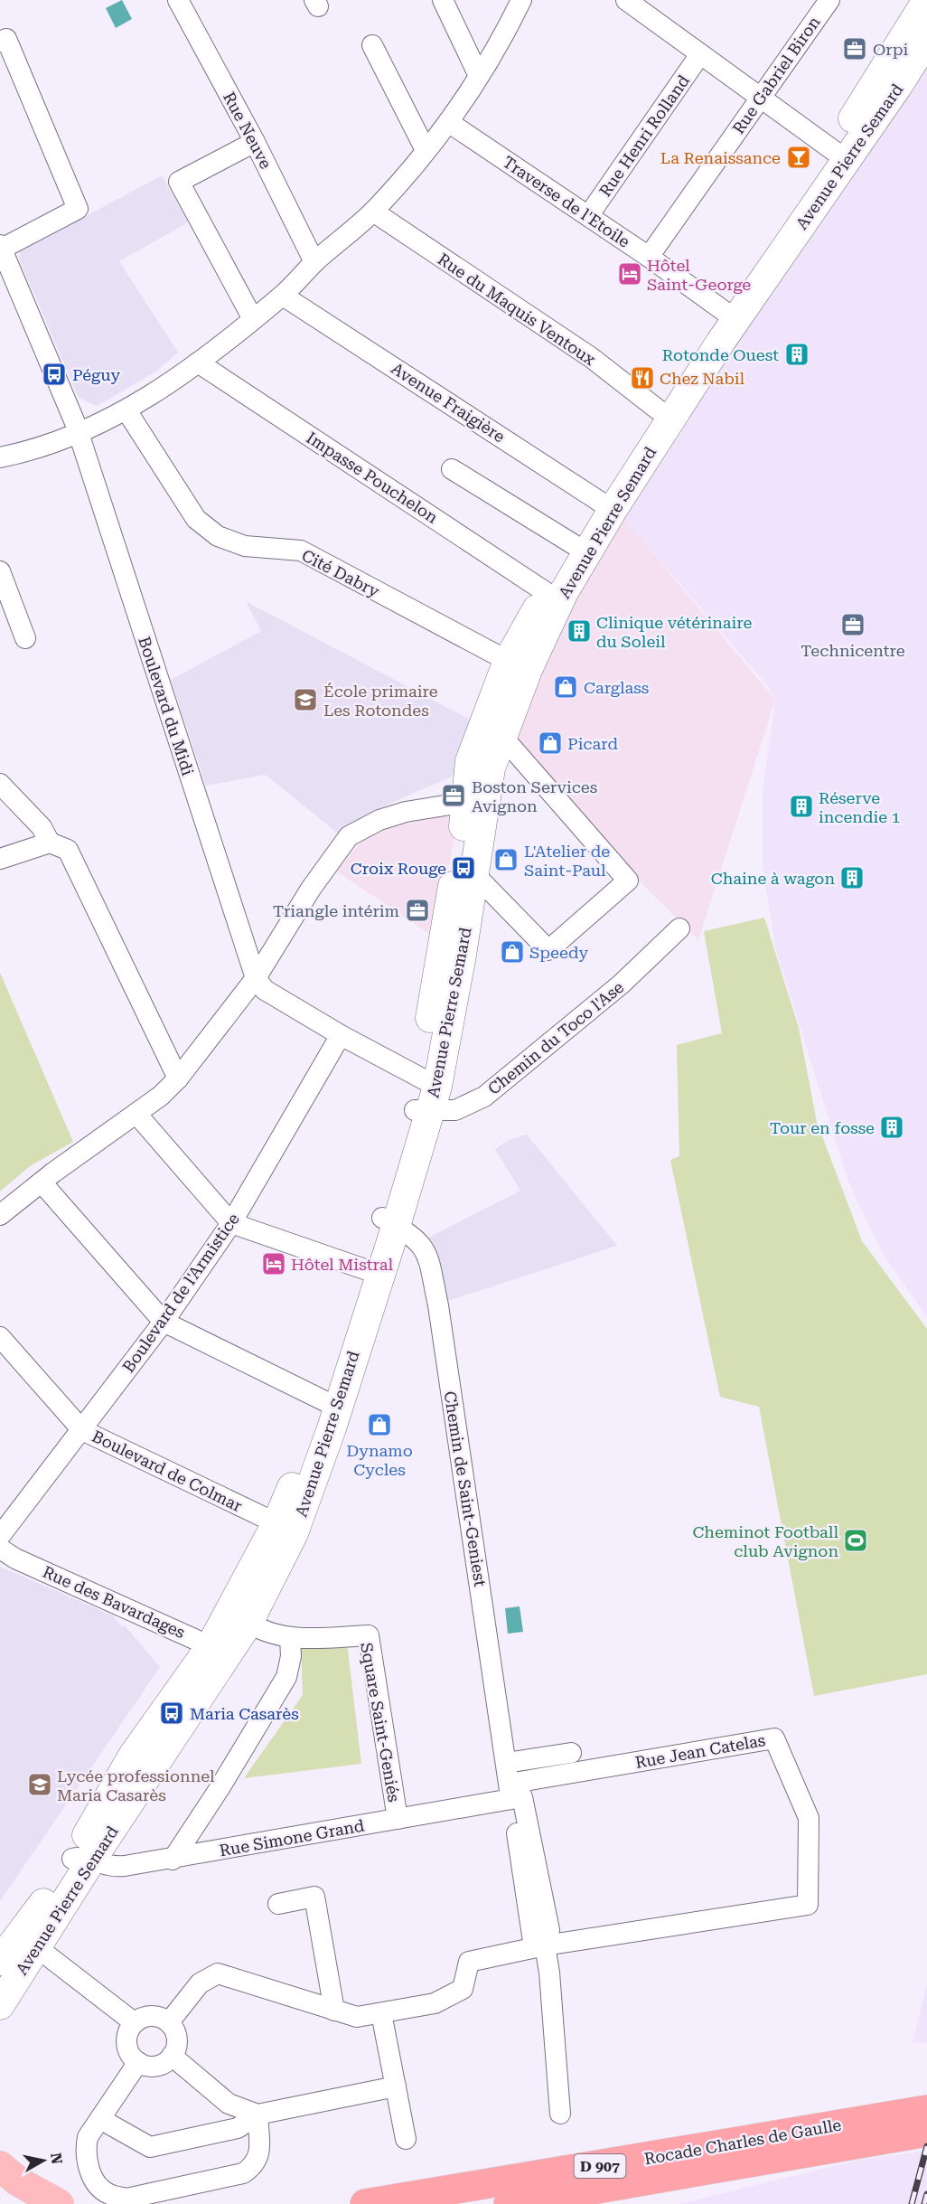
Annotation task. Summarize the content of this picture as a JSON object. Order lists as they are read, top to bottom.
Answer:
{
  "streets": {
    "highway": ["Rocade Charles de Gaulle", "D 907"],
    "main road": ["Avenue Pierre Semard"],
    "street": [
      "Rue Gabriel Biron",
      "Rue Neuve",
      "Rue Henri Rolland",
      "Traverse de l'Etoile",
      "Rue du Maquis Ventoux",
      "Avenue Fraigière",
      "Impasse Pouchelon",
      "Cité Dabry",
      "Boulevard du Midi",
      "Chemin du Toco l'Ase",
      "Boulevard de l'Armistice",
      "Boulevard de Colmar",
      "Chemin de Saint-Geniest",
      "Rue des Bavardages",
      "Square Saint-Geniés",
      "Rue Jean Catelas",
      "Rue Simone Grand"
    ]
  },
  "crossings": [
    ["Rue Gabriel Biron", "Traverse de l'Etoile"],
    ["Rue Henri Rolland", "Traverse de l'Etoile"],
    ["Avenue Pierre Semard", "Traverse de l'Etoile"],
    ["Avenue Pierre Semard", "Rue du Maquis Ventoux"],
    ["Avenue Pierre Semard", "Avenue Fraigière"],
    ["Avenue Pierre Semard", "Impasse Pouchelon"],
    ["Avenue Pierre Semard", "Cité Dabry"],
    ["Avenue Pierre Semard", "Chemin du Toco l'Ase"],
    ["Avenue Pierre Semard", "Boulevard de Colmar"],
    ["Avenue Pierre Semard", "Chemin de Saint-Geniest"],
    ["Avenue Pierre Semard", "Rue des Bavardages"],
    ["Avenue Pierre Semard", "Square Saint-Geniés"],
    ["Avenue Pierre Semard", "Rue Simone Grand"],
    ["Boulevard de l'Armistice", "Boulevard de Colmar"],
    ["Chemin de Saint-Geniest", "Rue Jean Catelas"],
    ["Chemin de Saint-Geniest", "Rue Simone Grand"],
    ["Square Saint-Geniés", "Rue Simone Grand"],
    ["Rue Jean Catelas", "Rue Simone Grand"]
  ],
  "places": {
    "office": [
      "Orpi",
      "Technicentre",
      "Boston Services Avignon",
      "Triangle intérim"
    ],
    "bar": ["La Renaissance"],
    "hotel": ["Hôtel Saint-George", "Hôtel Mistral"],
    "building": [
      "Rotonde Ouest",
      "Clinique vétérinaire du Soleil",
      "Réserve incendie 1",
      "Chaine à wagon",
      "Tour en fosse"
    ],
    "bus stop": ["Péguy", "Croix Rouge", "Maria Casarès"],
    "restaurant": ["Chez Nabil"],
    "shop": [
      "Carglass",
      "Picard",
      "L'Atelier de Saint-Paul",
      "Speedy",
      "Dynamo Cycles"
    ],
    "school or university": ["École primaire Les Rotondes", "Lycée professionnel Maria Casarès"],
    "sports": ["Cheminot Football club Avignon"]
  },
  "north": "right"
}
